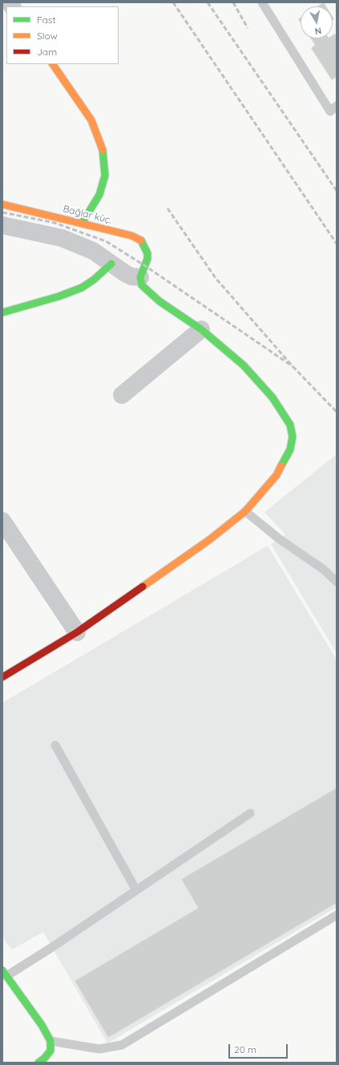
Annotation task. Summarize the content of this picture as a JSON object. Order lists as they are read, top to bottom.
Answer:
{
  "streets": {
    "street": ["Bağlar küç."]
  },
  "legend": ["Fast", "Slow", "Jam"],
  "scale_bar": "20 m",
  "north": "bottom"
}
